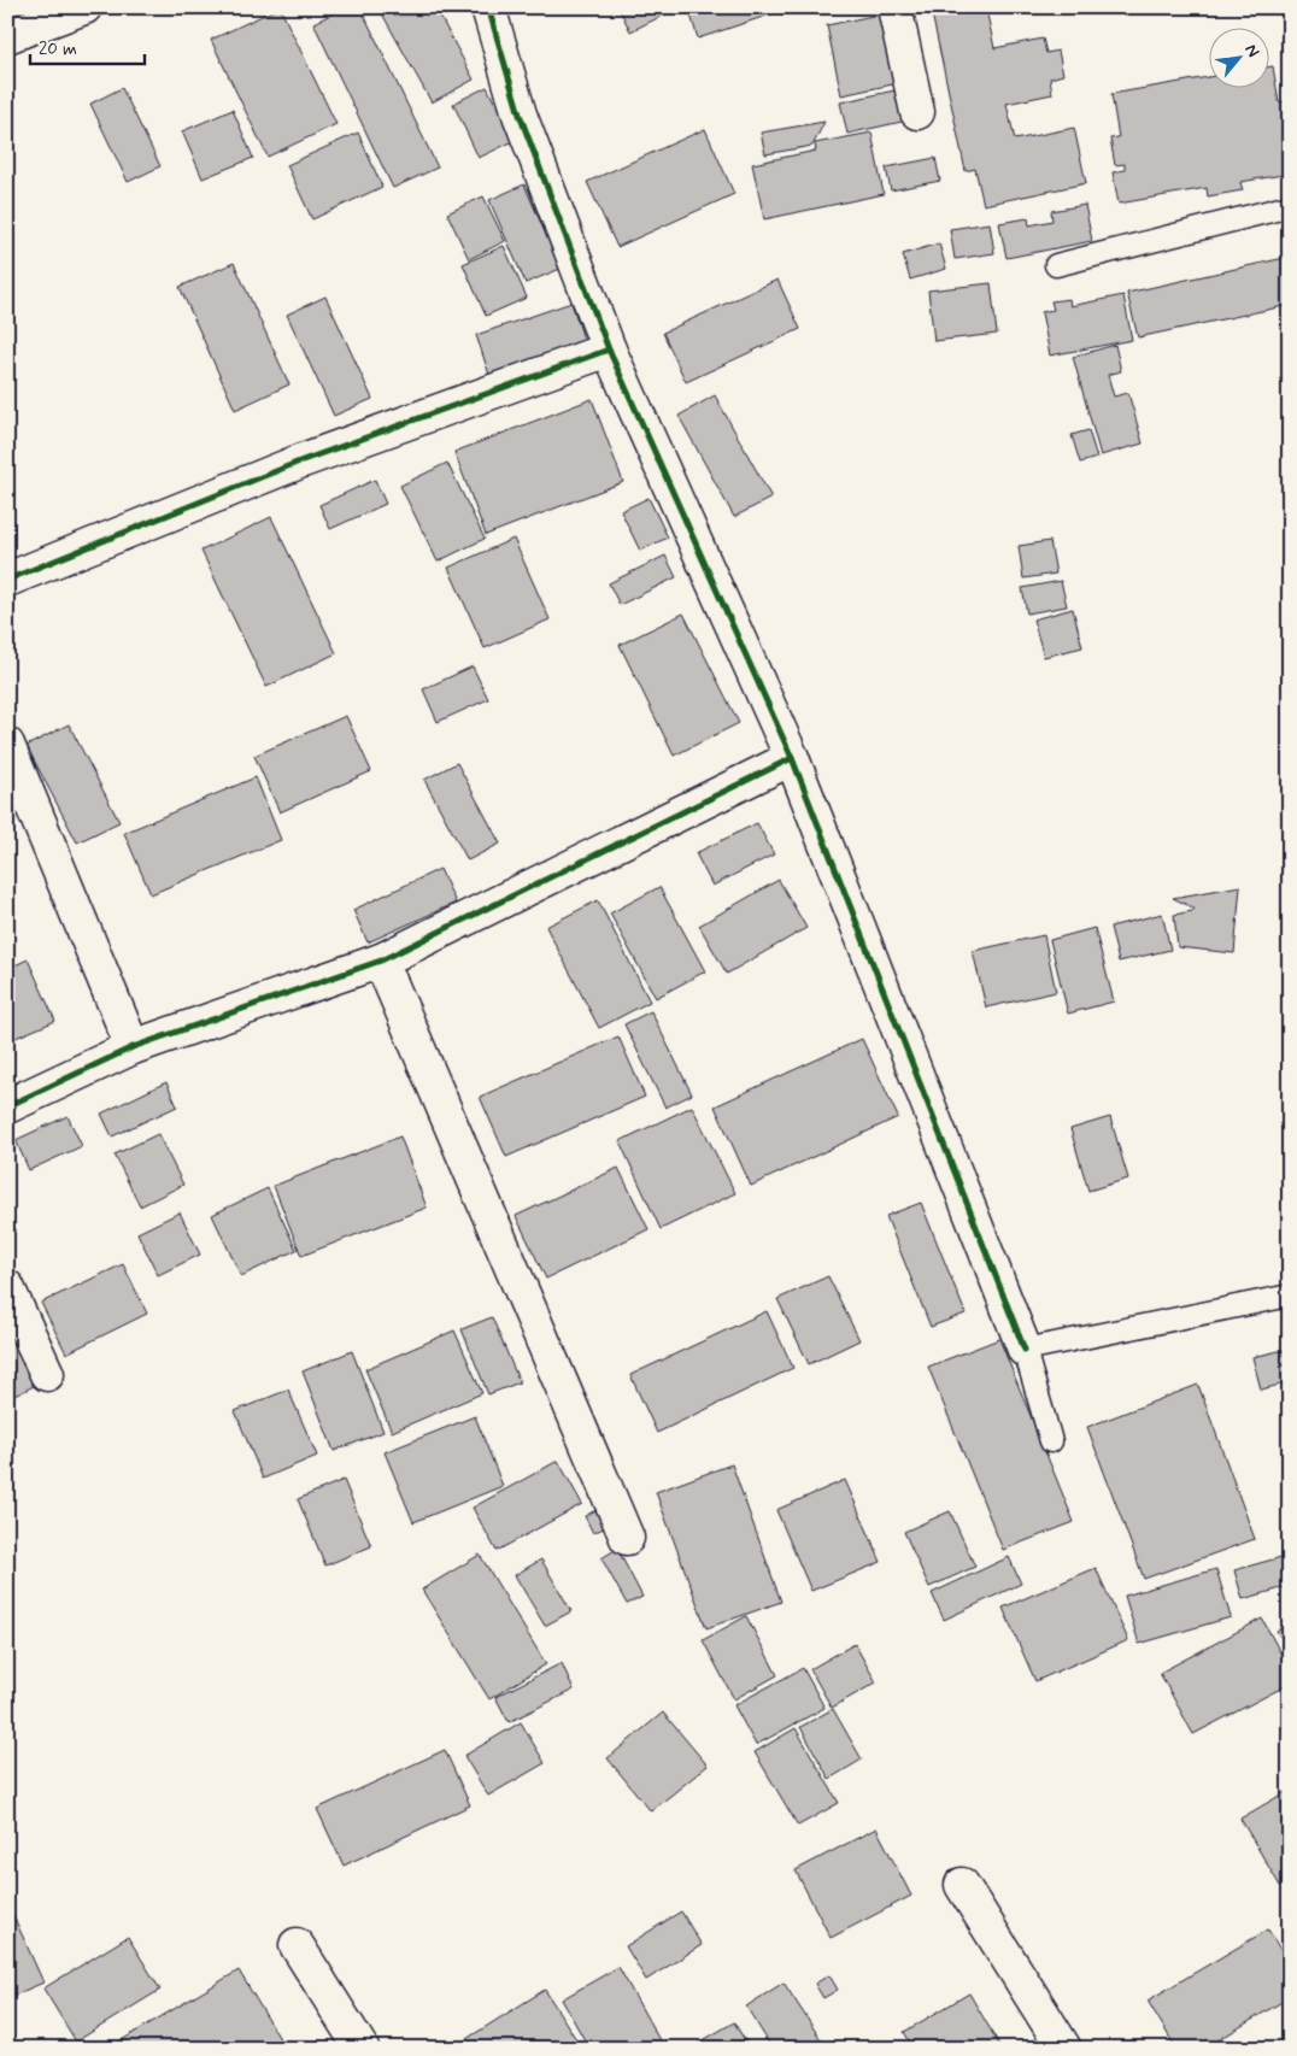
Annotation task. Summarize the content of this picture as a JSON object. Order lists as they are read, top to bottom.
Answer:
{
  "scale_bar": "20 m",
  "north": "top right"
}
